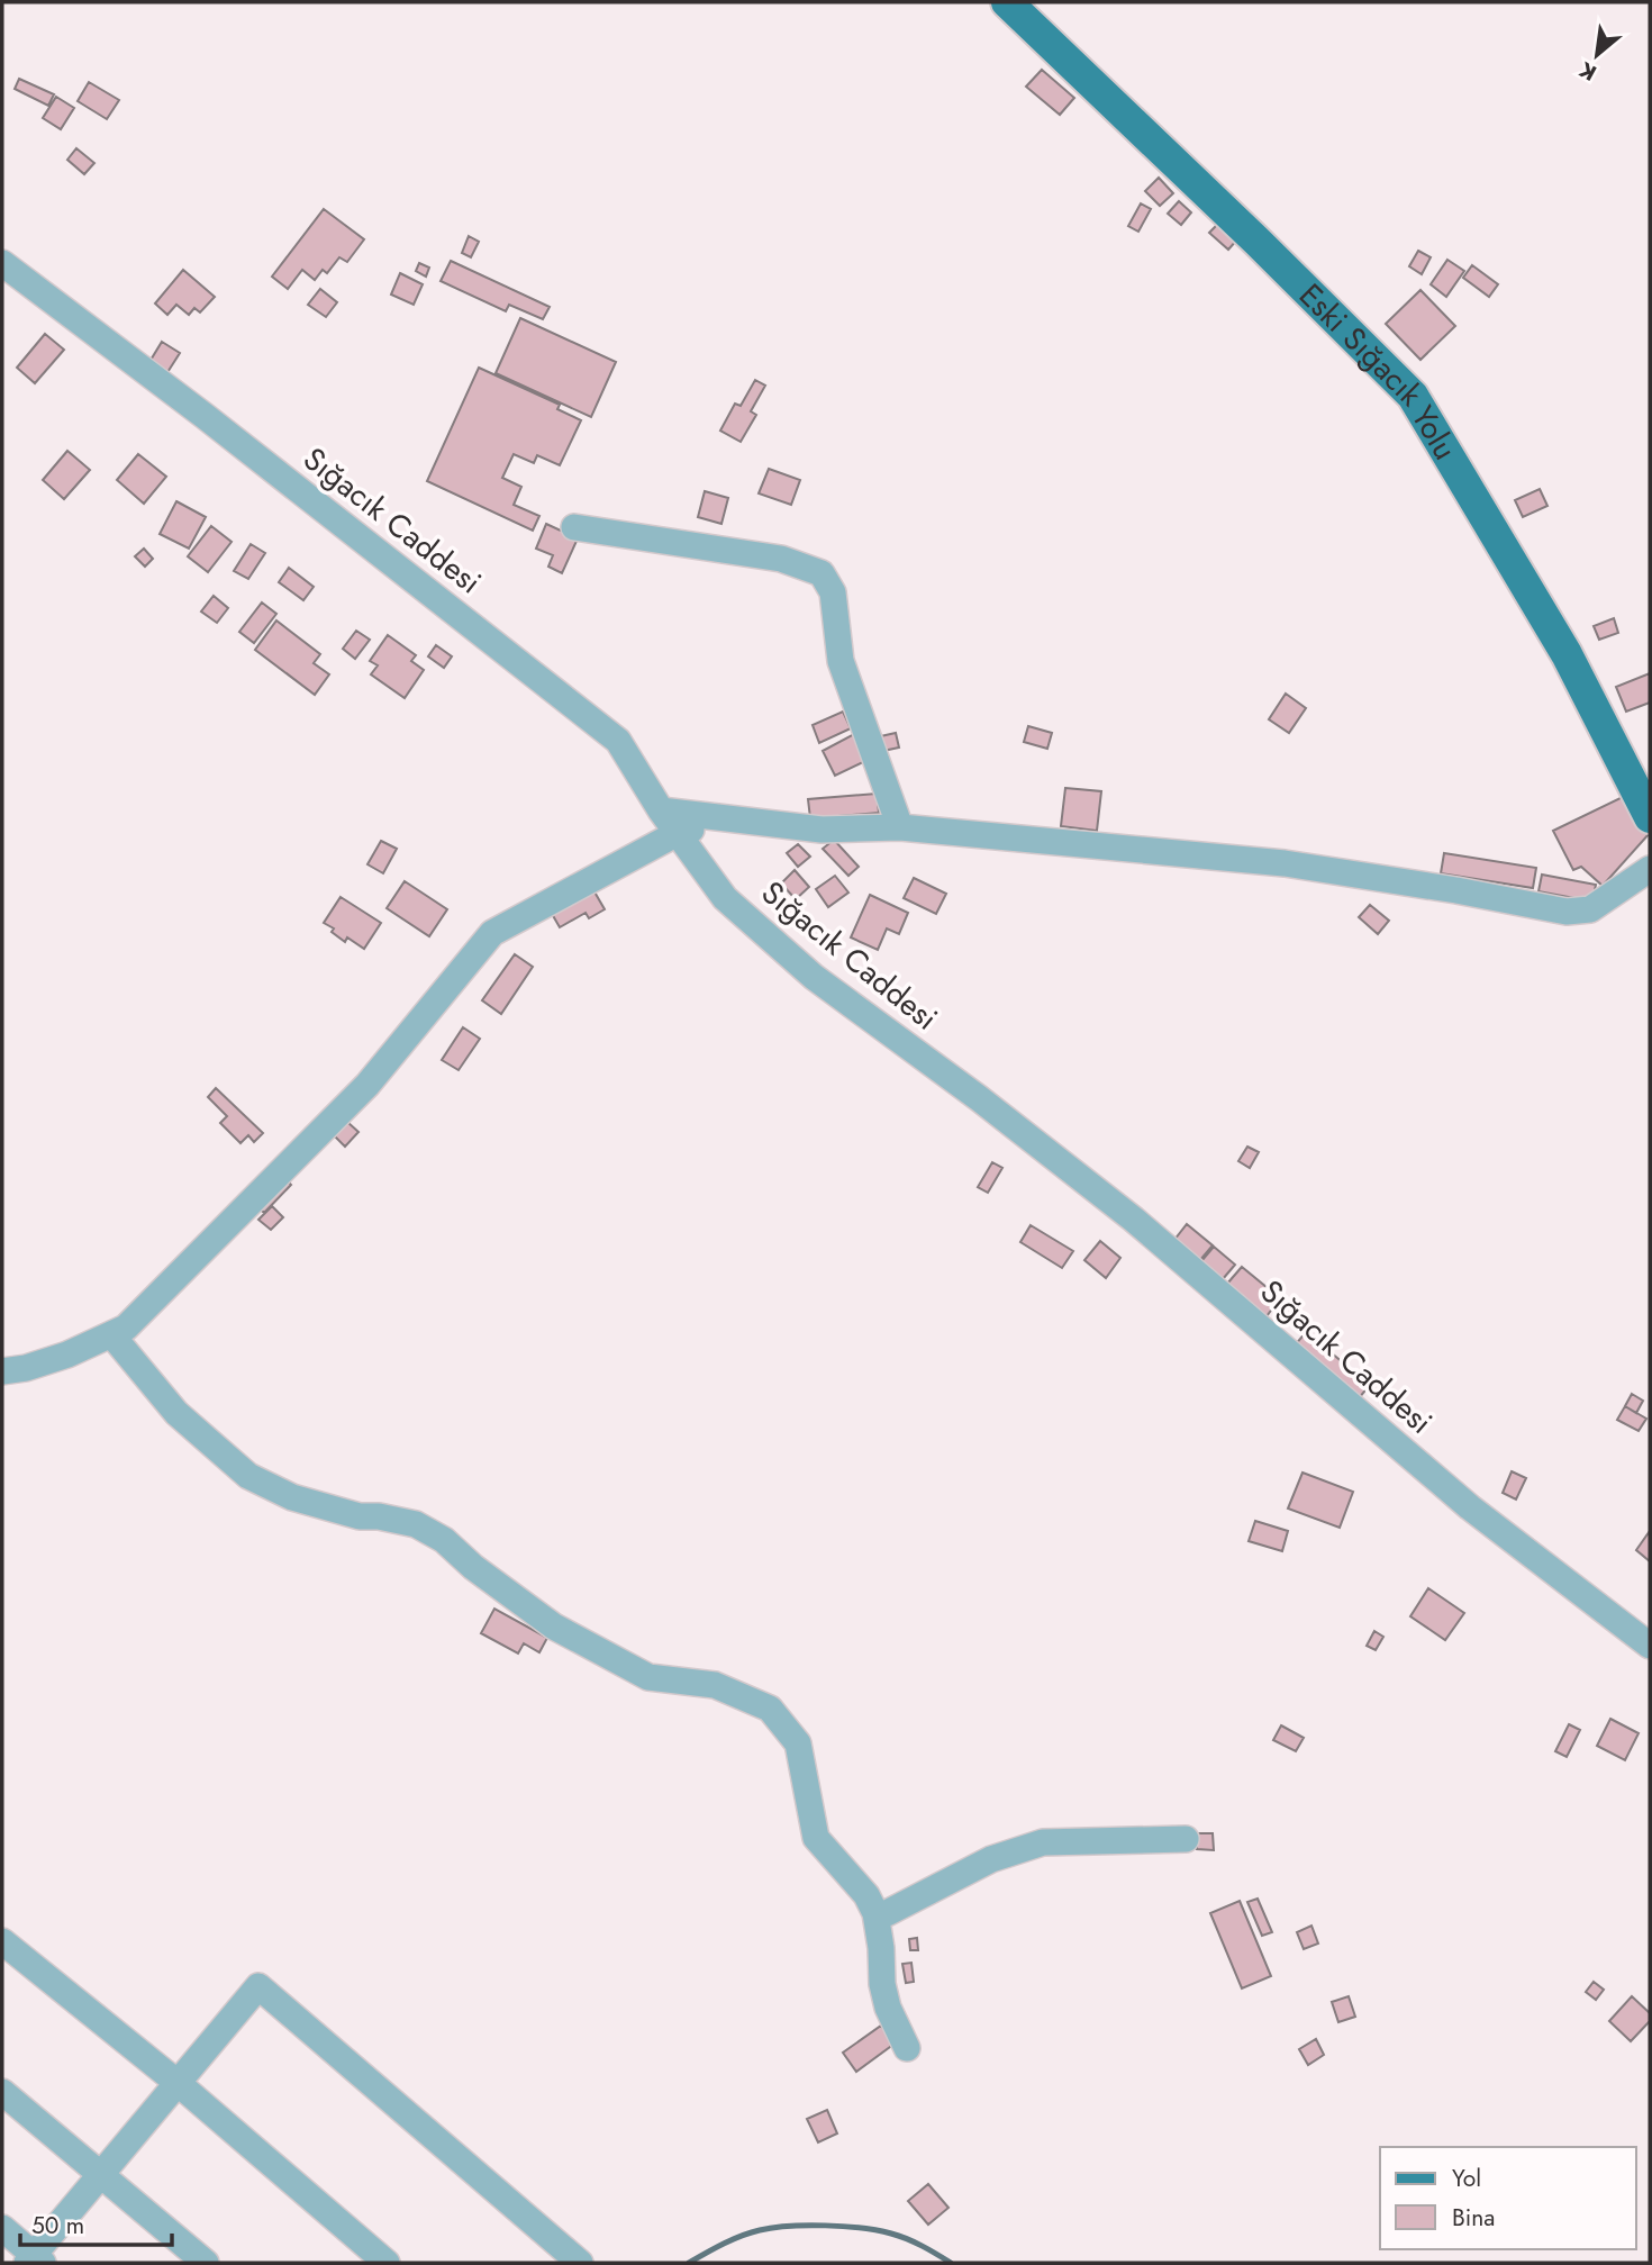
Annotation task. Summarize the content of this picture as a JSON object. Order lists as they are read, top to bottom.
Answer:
{
  "streets": {
    "main road": ["Eski Sığacık Yolu"],
    "street": ["Sığacık Caddesi"]
  },
  "legend": ["Yol", "Bina"],
  "scale_bar": "50 m",
  "north": "bottom left"
}
